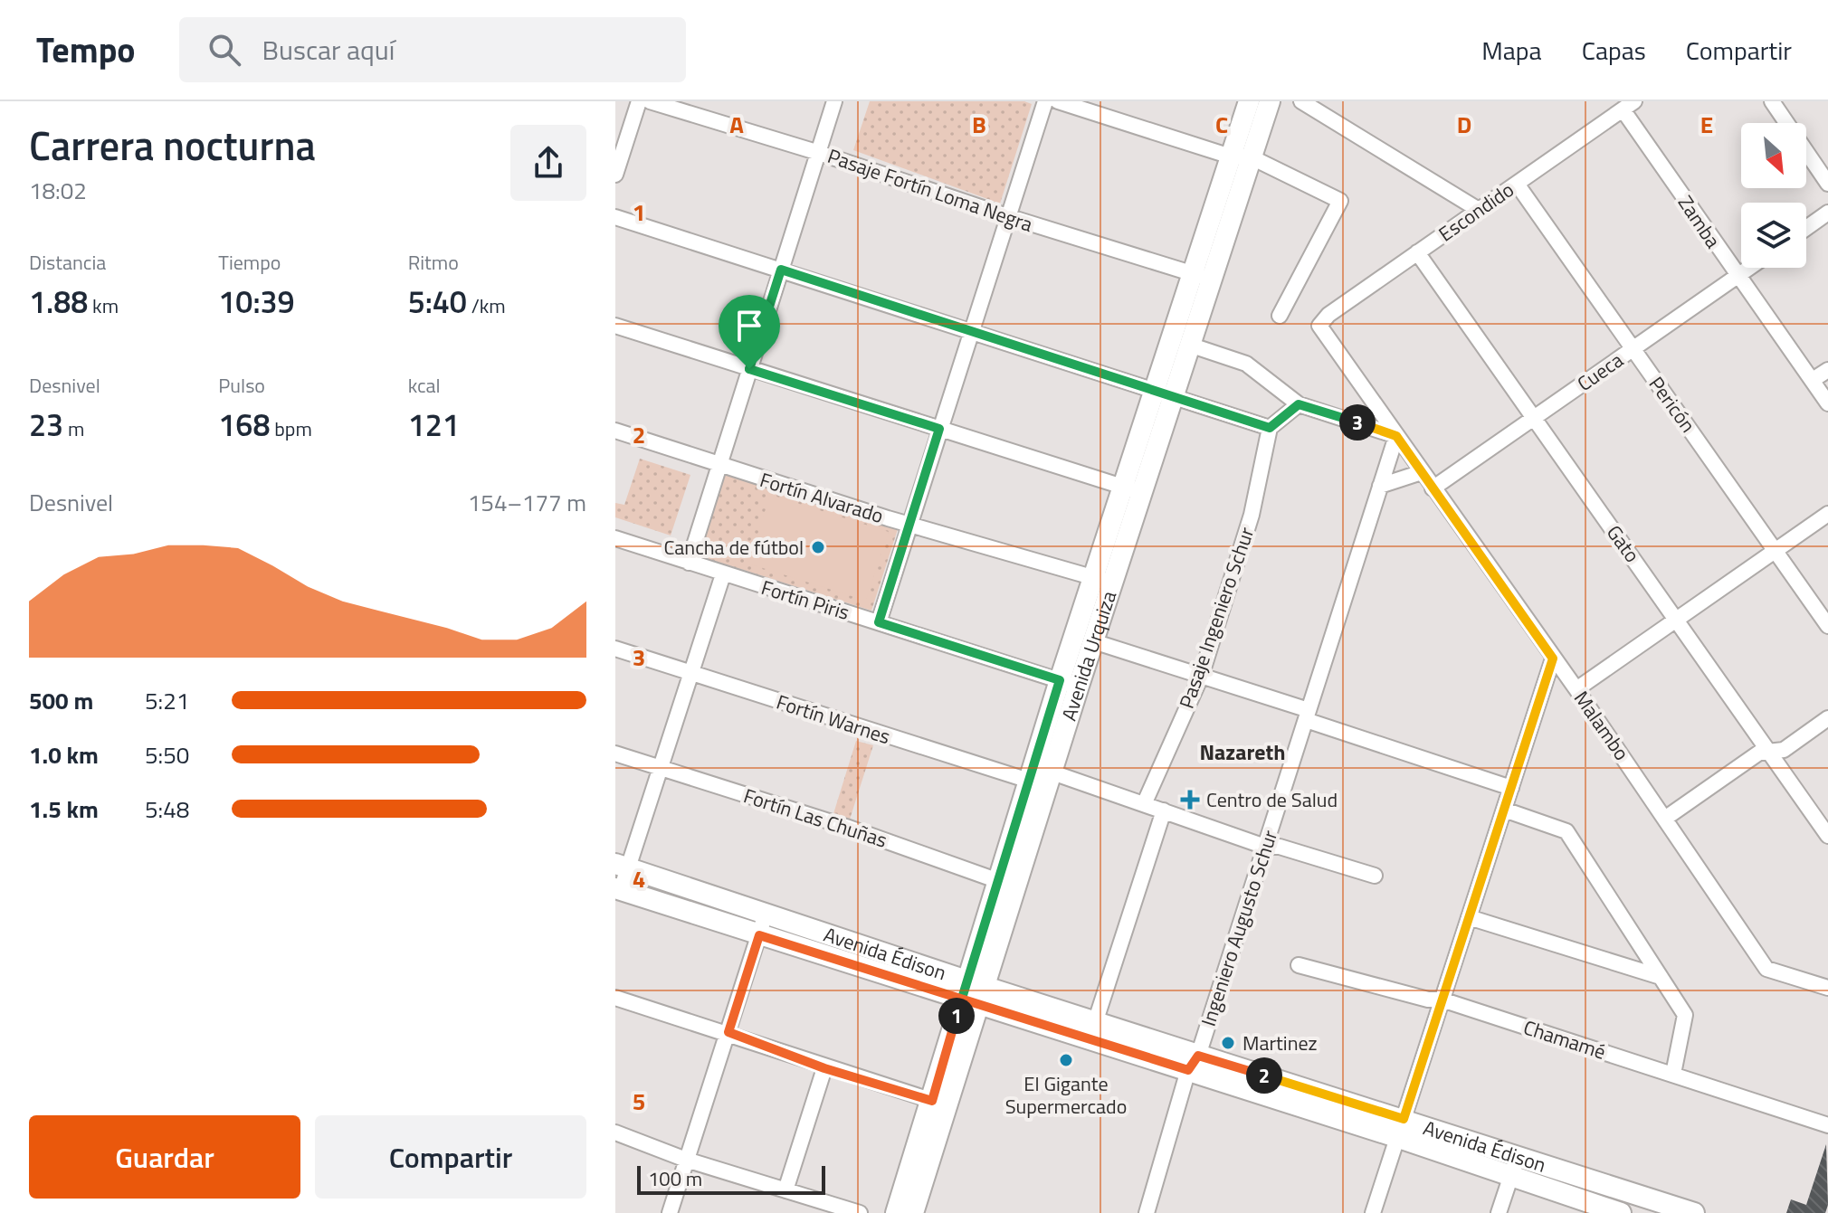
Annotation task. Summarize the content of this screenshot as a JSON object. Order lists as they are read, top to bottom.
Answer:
{
  "streets": {
    "main road": ["Avenida Urquiza", "Avenida Édison"],
    "street": [
      "Pasaje Fortín Loma Negra",
      "Escondido",
      "Zamba",
      "Cueca",
      "Pericón",
      "Fortín Alvarado",
      "Gato",
      "Fortín Piris",
      "Pasaje Ingeniero Schur",
      "Fortín Warnes",
      "Malambo",
      "Fortín Las Chuñas",
      "Ingeniero Augusto Schur",
      "Chamamé"
    ]
  },
  "crossings": [
    ["Pasaje Fortín Loma Negra", "Avenida Urquiza"],
    ["Escondido", "Zamba"],
    ["Escondido", "Pericón"],
    ["Escondido", "Gato"],
    ["Escondido", "Malambo"],
    ["Zamba", "Cueca"],
    ["Cueca", "Pericón"],
    ["Cueca", "Gato"],
    ["Cueca", "Malambo"],
    ["Fortín Alvarado", "Avenida Urquiza"],
    ["Fortín Piris", "Avenida Urquiza"],
    ["Avenida Urquiza", "Fortín Warnes"],
    ["Avenida Urquiza", "Fortín Las Chuñas"],
    ["Avenida Urquiza", "Avenida Édison"],
    ["Malambo", "Ingeniero Augusto Schur"],
    ["Ingeniero Augusto Schur", "Avenida Édison"]
  ],
  "districts": ["Nazareth"],
  "places": {
    "other": ["Cancha de fútbol", "Martinez", "El Gigante Supermercado"],
    "health": ["Centro de Salud"]
  },
  "scale_bar": "100 m",
  "north": "bottom right",
  "page": {
    "header": "Tempo",
    "search": "Buscar aquí",
    "nav": ["Mapa", "Capas", "Compartir"],
    "heading": ["Carrera nocturna", "18:02"],
    "stats": [
      ["Distancia", "1.88 km"],
      ["Tiempo", "10:39"],
      ["Ritmo", "5:40 /km"],
      ["Desnivel", "23 m"],
      ["Pulso", "168 bpm"],
      ["kcal", "121"]
    ],
    "pins": ["3", "1", "2"],
    "chart": ["Desnivel", "154–177 m"],
    "list": [
      {
        "name": "500 m",
        "note": "5:21"
      },
      {
        "name": "1.0 km",
        "note": "5:50"
      },
      {
        "name": "1.5 km",
        "note": "5:48"
      }
    ],
    "buttons": ["Guardar", "Compartir"],
    "scale": "100 m"
  },
  "grid": {
    "columns": [
      "A",
      "B",
      "C",
      "D",
      "E"
    ],
    "rows": [
      "1",
      "2",
      "3",
      "4",
      "5"
    ]
  }
}
